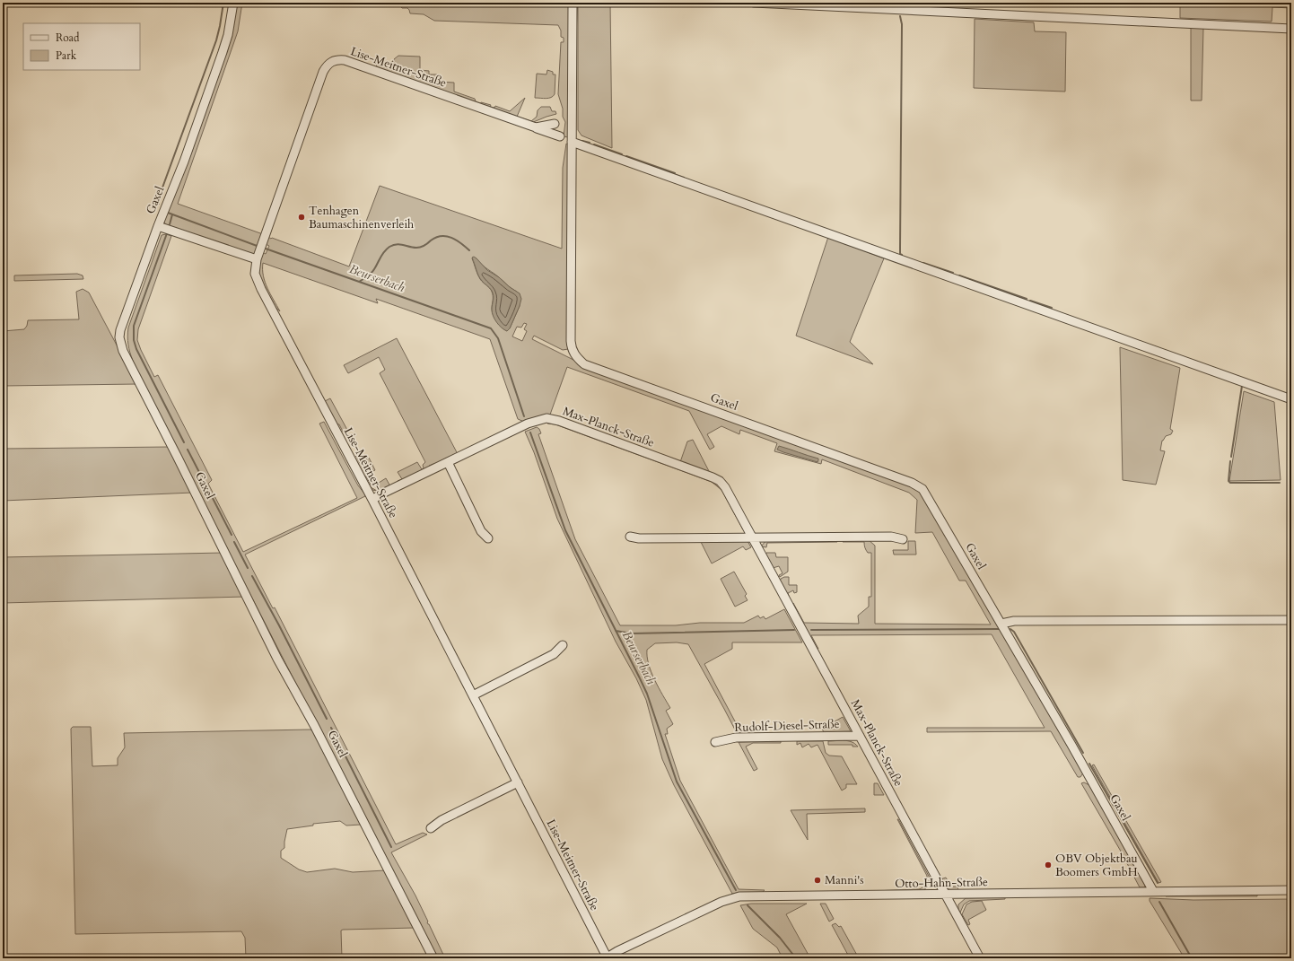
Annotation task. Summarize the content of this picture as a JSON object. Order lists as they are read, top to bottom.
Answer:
{
  "streets": {
    "street": [
      "Lise-Meitner-Straße",
      "Gaxel",
      "Max-Planck-Straße",
      "Rudolf-Diesel-Straße",
      "Otto-Hahn-Straße"
    ]
  },
  "crossings": [
    ["Lise-Meitner-Straße", "Max-Planck-Straße"],
    ["Lise-Meitner-Straße", "Otto-Hahn-Straße"],
    ["Gaxel", "Otto-Hahn-Straße"],
    ["Max-Planck-Straße", "Rudolf-Diesel-Straße"],
    ["Max-Planck-Straße", "Otto-Hahn-Straße"]
  ],
  "water": ["Beurserbach"],
  "places": ["Tenhagen Baumaschinenverleih", "OBV Objektbau Boomers GmbH", "Manni's"],
  "legend": ["Road", "Park"]
}
